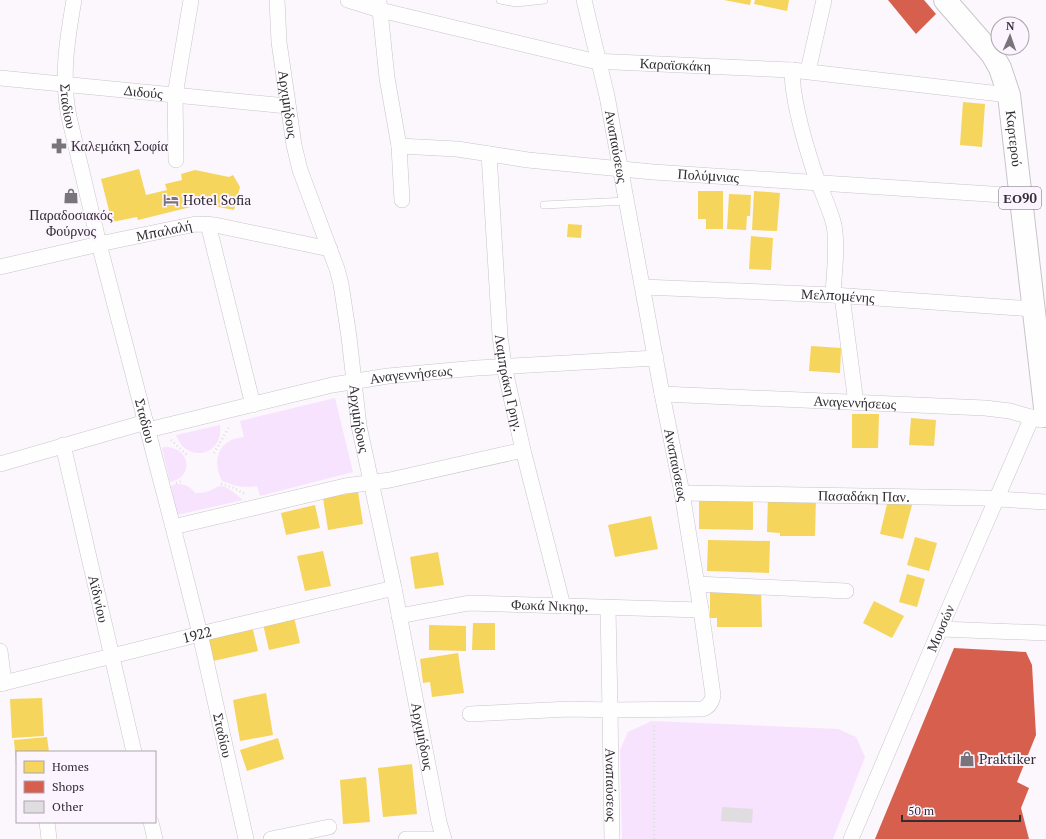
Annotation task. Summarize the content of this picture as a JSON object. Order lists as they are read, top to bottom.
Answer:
{
  "streets": {
    "main road": ["Καρτερού", "ΕΟ90"],
    "street": [
      "Καραϊσκάκη",
      "Διδούς",
      "Αρχιμήδους",
      "Σταδίου",
      "Αναπαύσεως",
      "Πολύμνιας",
      "Μπαλαλή",
      "Μελπομένης",
      "Αναγεννήσεως",
      "Λαμπράκη Γρηγ.",
      "Πασαδάκη Παν.",
      "Αϊδινίου",
      "Φωκά Νικηφ.",
      "Μουσών",
      "1922"
    ]
  },
  "crossings": [
    ["Καραϊσκάκη", "Καρτερού"],
    ["Καραϊσκάκη", "Αναπαύσεως"],
    ["Διδούς", "Αρχιμήδους"],
    ["Διδούς", "Σταδίου"],
    ["Αρχιμήδους", "Μπαλαλή"],
    ["Αρχιμήδους", "Αναγεννήσεως"],
    ["Αρχιμήδους", "Φωκά Νικηφ."],
    ["Αρχιμήδους", "1922"],
    ["Σταδίου", "Μπαλαλή"],
    ["Σταδίου", "Αναγεννήσεως"],
    ["Σταδίου", "1922"],
    ["Καρτερού", "Πολύμνιας"],
    ["Καρτερού", "Μελπομένης"],
    ["Καρτερού", "Αναγεννήσεως"],
    ["Καρτερού", "Μουσών"],
    ["Αναπαύσεως", "Πολύμνιας"],
    ["Αναπαύσεως", "Μελπομένης"],
    ["Αναπαύσεως", "Αναγεννήσεως"],
    ["Αναπαύσεως", "Πασαδάκη Παν."],
    ["Αναπαύσεως", "Φωκά Νικηφ."],
    ["Πολύμνιας", "Λαμπράκη Γρηγ."],
    ["Αναγεννήσεως", "Λαμπράκη Γρηγ."],
    ["Αναγεννήσεως", "Αϊδινίου"],
    ["Αναγεννήσεως", "Μουσών"],
    ["Λαμπράκη Γρηγ.", "Φωκά Νικηφ."],
    ["Πασαδάκη Παν.", "Μουσών"],
    ["Αϊδινίου", "1922"]
  ],
  "places": {
    "pharmacy": ["Καλεμάκη Σοφία"],
    "shop": ["Παραδοσιακός Φούρνος", "Praktiker"],
    "hotel": ["Hotel Sofia"]
  },
  "legend": ["Homes", "Shops", "Other"],
  "scale_bar": "50 m",
  "north": "top"
}
